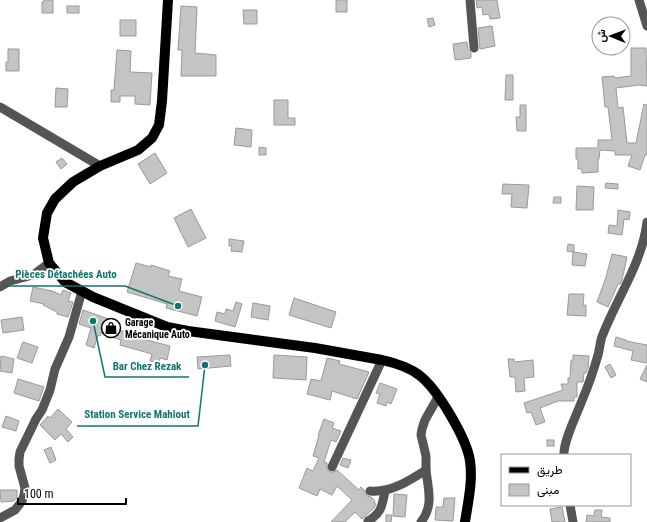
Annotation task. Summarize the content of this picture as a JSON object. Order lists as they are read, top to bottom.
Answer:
{
  "places": {
    "other": ["Pièces Détachées Auto", "Bar Chez Rezak", "Station Service Mahiout"],
    "shop": ["Garage Mécanique Auto"]
  },
  "legend": ["طريق", "مبنى"],
  "scale_bar": "100 m",
  "north": "left"
}
